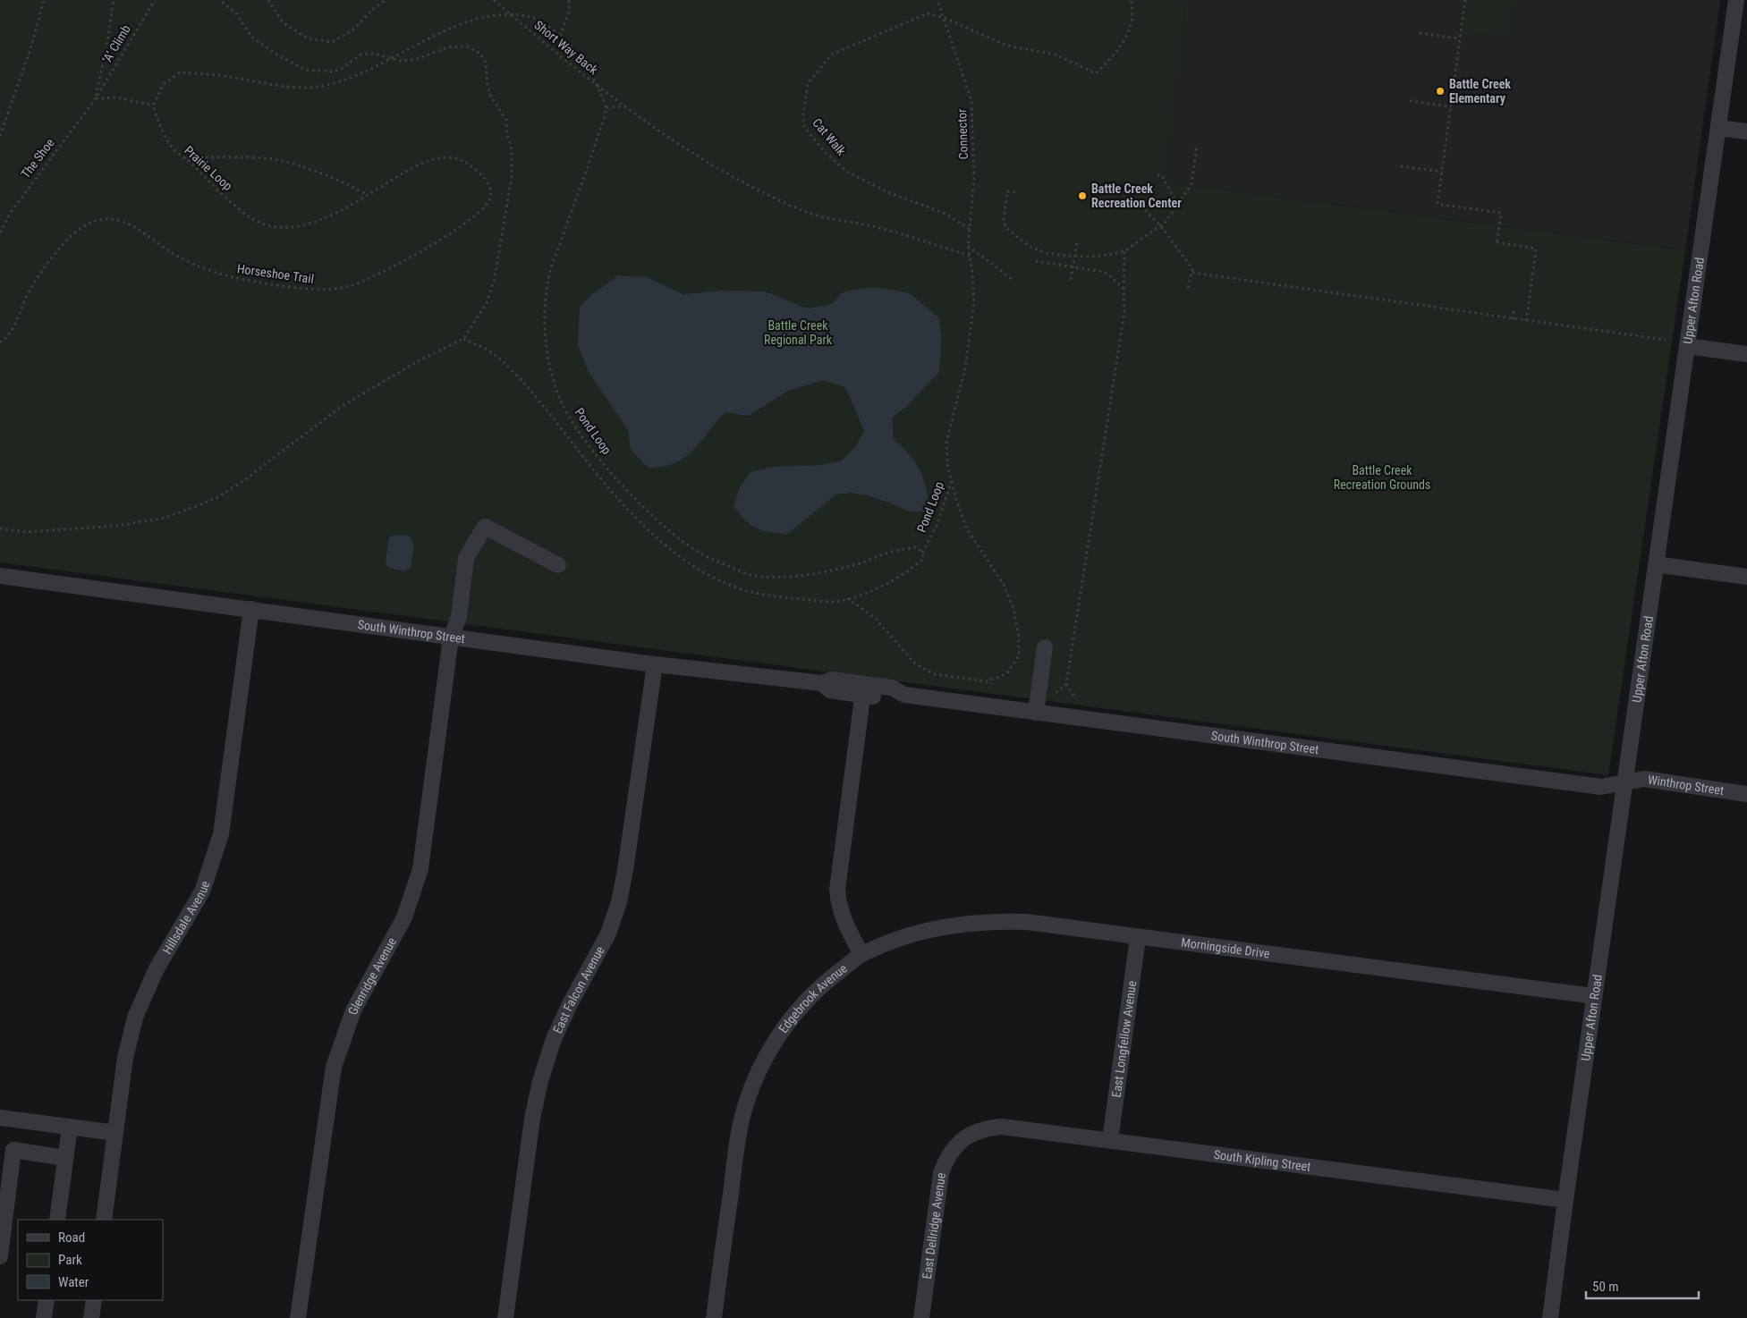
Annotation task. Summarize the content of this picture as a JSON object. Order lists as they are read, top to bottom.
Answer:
{
  "streets": {
    "street": [
      "Upper Afton Road",
      "South Winthrop Street",
      "Winthrop Street",
      "Hillsdale Avenue",
      "Morningside Drive",
      "Glenridge Avenue",
      "East Falcon Avenue",
      "Edgebrook Avenue",
      "East Longfellow Avenue",
      "South Kipling Street",
      "East Dellridge Avenue"
    ],
    "path": [
      "‘A’ Climb",
      "Short Way Back",
      "Connector",
      "Cat Walk",
      "The Shoe",
      "Prairie Loop",
      "Horseshoe Trail",
      "Pond Loop"
    ]
  },
  "crossings": [
    ["‘A’ Climb", "The Shoe"],
    ["Connector", "Cat Walk"],
    ["Connector", "Pond Loop"],
    ["Prairie Loop", "Horseshoe Trail"],
    ["Upper Afton Road", "South Winthrop Street"],
    ["Upper Afton Road", "Winthrop Street"],
    ["Upper Afton Road", "Morningside Drive"],
    ["Upper Afton Road", "South Kipling Street"],
    ["South Winthrop Street", "Winthrop Street"],
    ["South Winthrop Street", "Hillsdale Avenue"],
    ["South Winthrop Street", "Glenridge Avenue"],
    ["South Winthrop Street", "East Falcon Avenue"],
    ["Morningside Drive", "Edgebrook Avenue"],
    ["Morningside Drive", "East Longfellow Avenue"],
    ["East Longfellow Avenue", "South Kipling Street"],
    ["South Kipling Street", "East Dellridge Avenue"]
  ],
  "parks": ["Battle Creek Regional Park", "Battle Creek Recreation Grounds"],
  "places": ["Battle Creek Elementary", "Battle Creek Recreation Center"],
  "legend": ["Road", "Park", "Water"],
  "scale_bar": "50 m"
}
